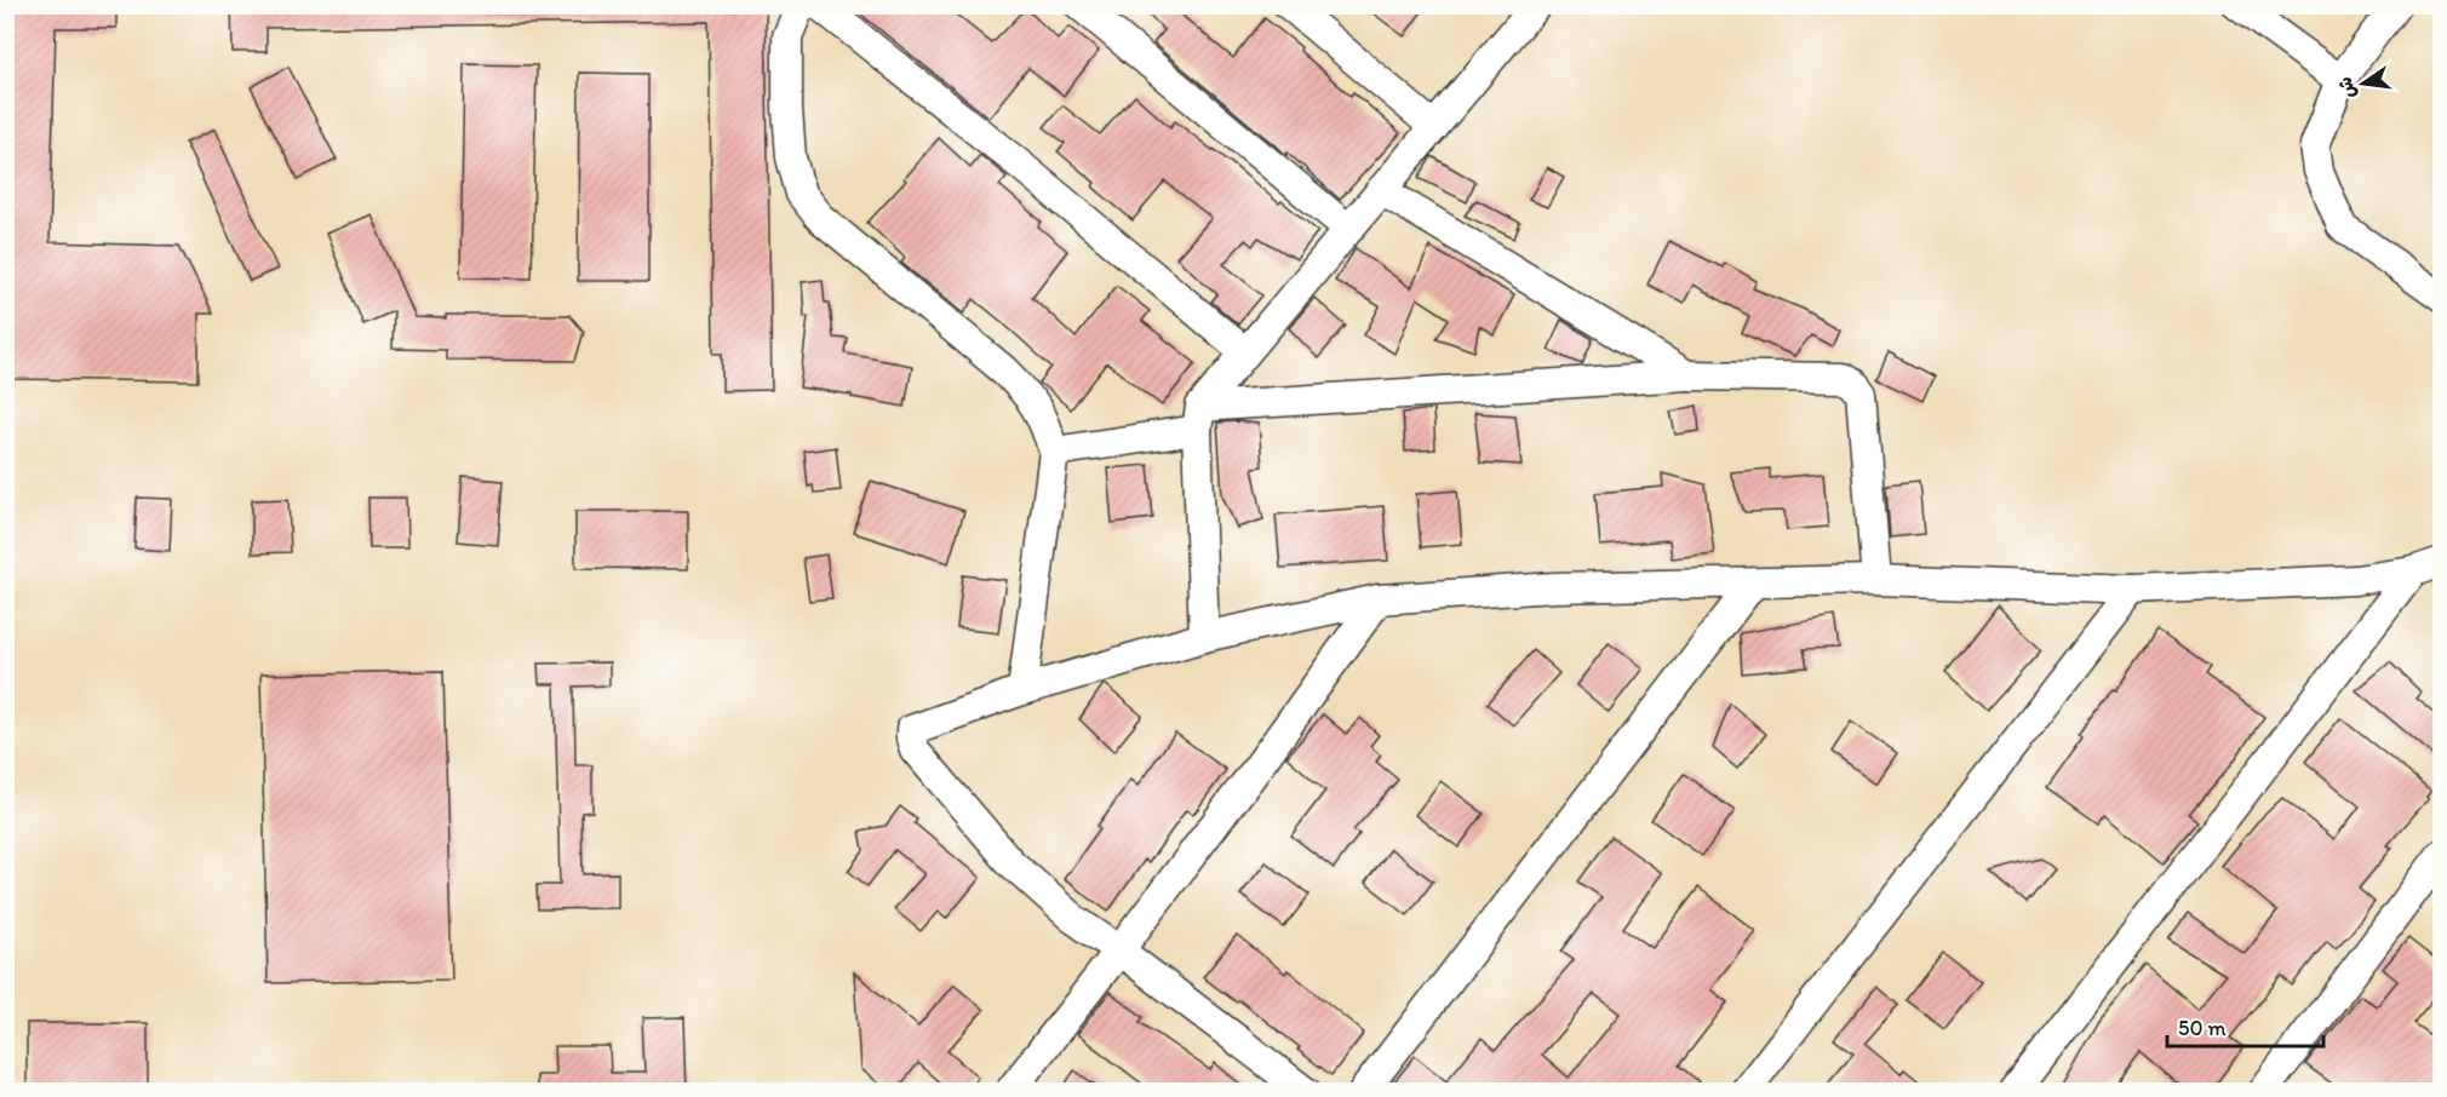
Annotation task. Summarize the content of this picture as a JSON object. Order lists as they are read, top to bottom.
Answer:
{
  "scale_bar": "50 m",
  "north": "left"
}
